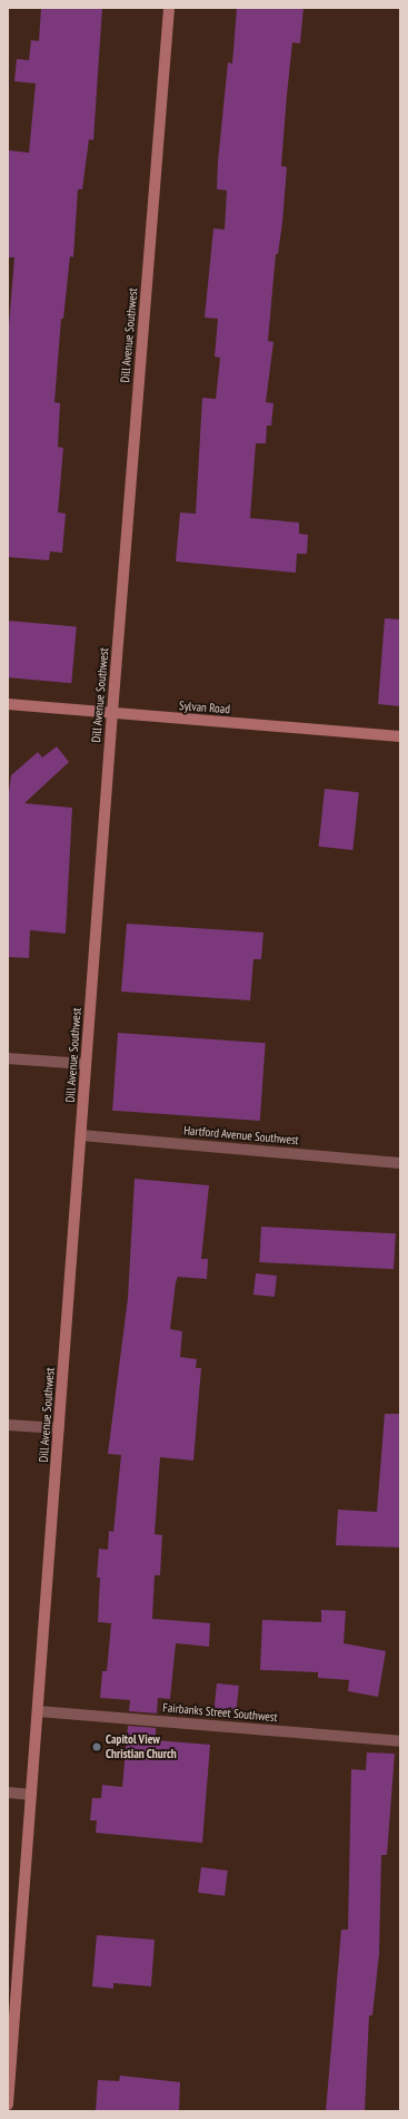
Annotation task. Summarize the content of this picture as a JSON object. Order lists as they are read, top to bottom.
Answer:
{
  "streets": {
    "main road": ["Dill Avenue Southwest", "Sylvan Road"],
    "street": ["Hartford Avenue Southwest", "Fairbanks Street Southwest"]
  },
  "crossings": [
    ["Dill Avenue Southwest", "Sylvan Road"],
    ["Dill Avenue Southwest", "Hartford Avenue Southwest"],
    ["Dill Avenue Southwest", "Fairbanks Street Southwest"]
  ],
  "places": ["Capitol View Christian Church"]
}
